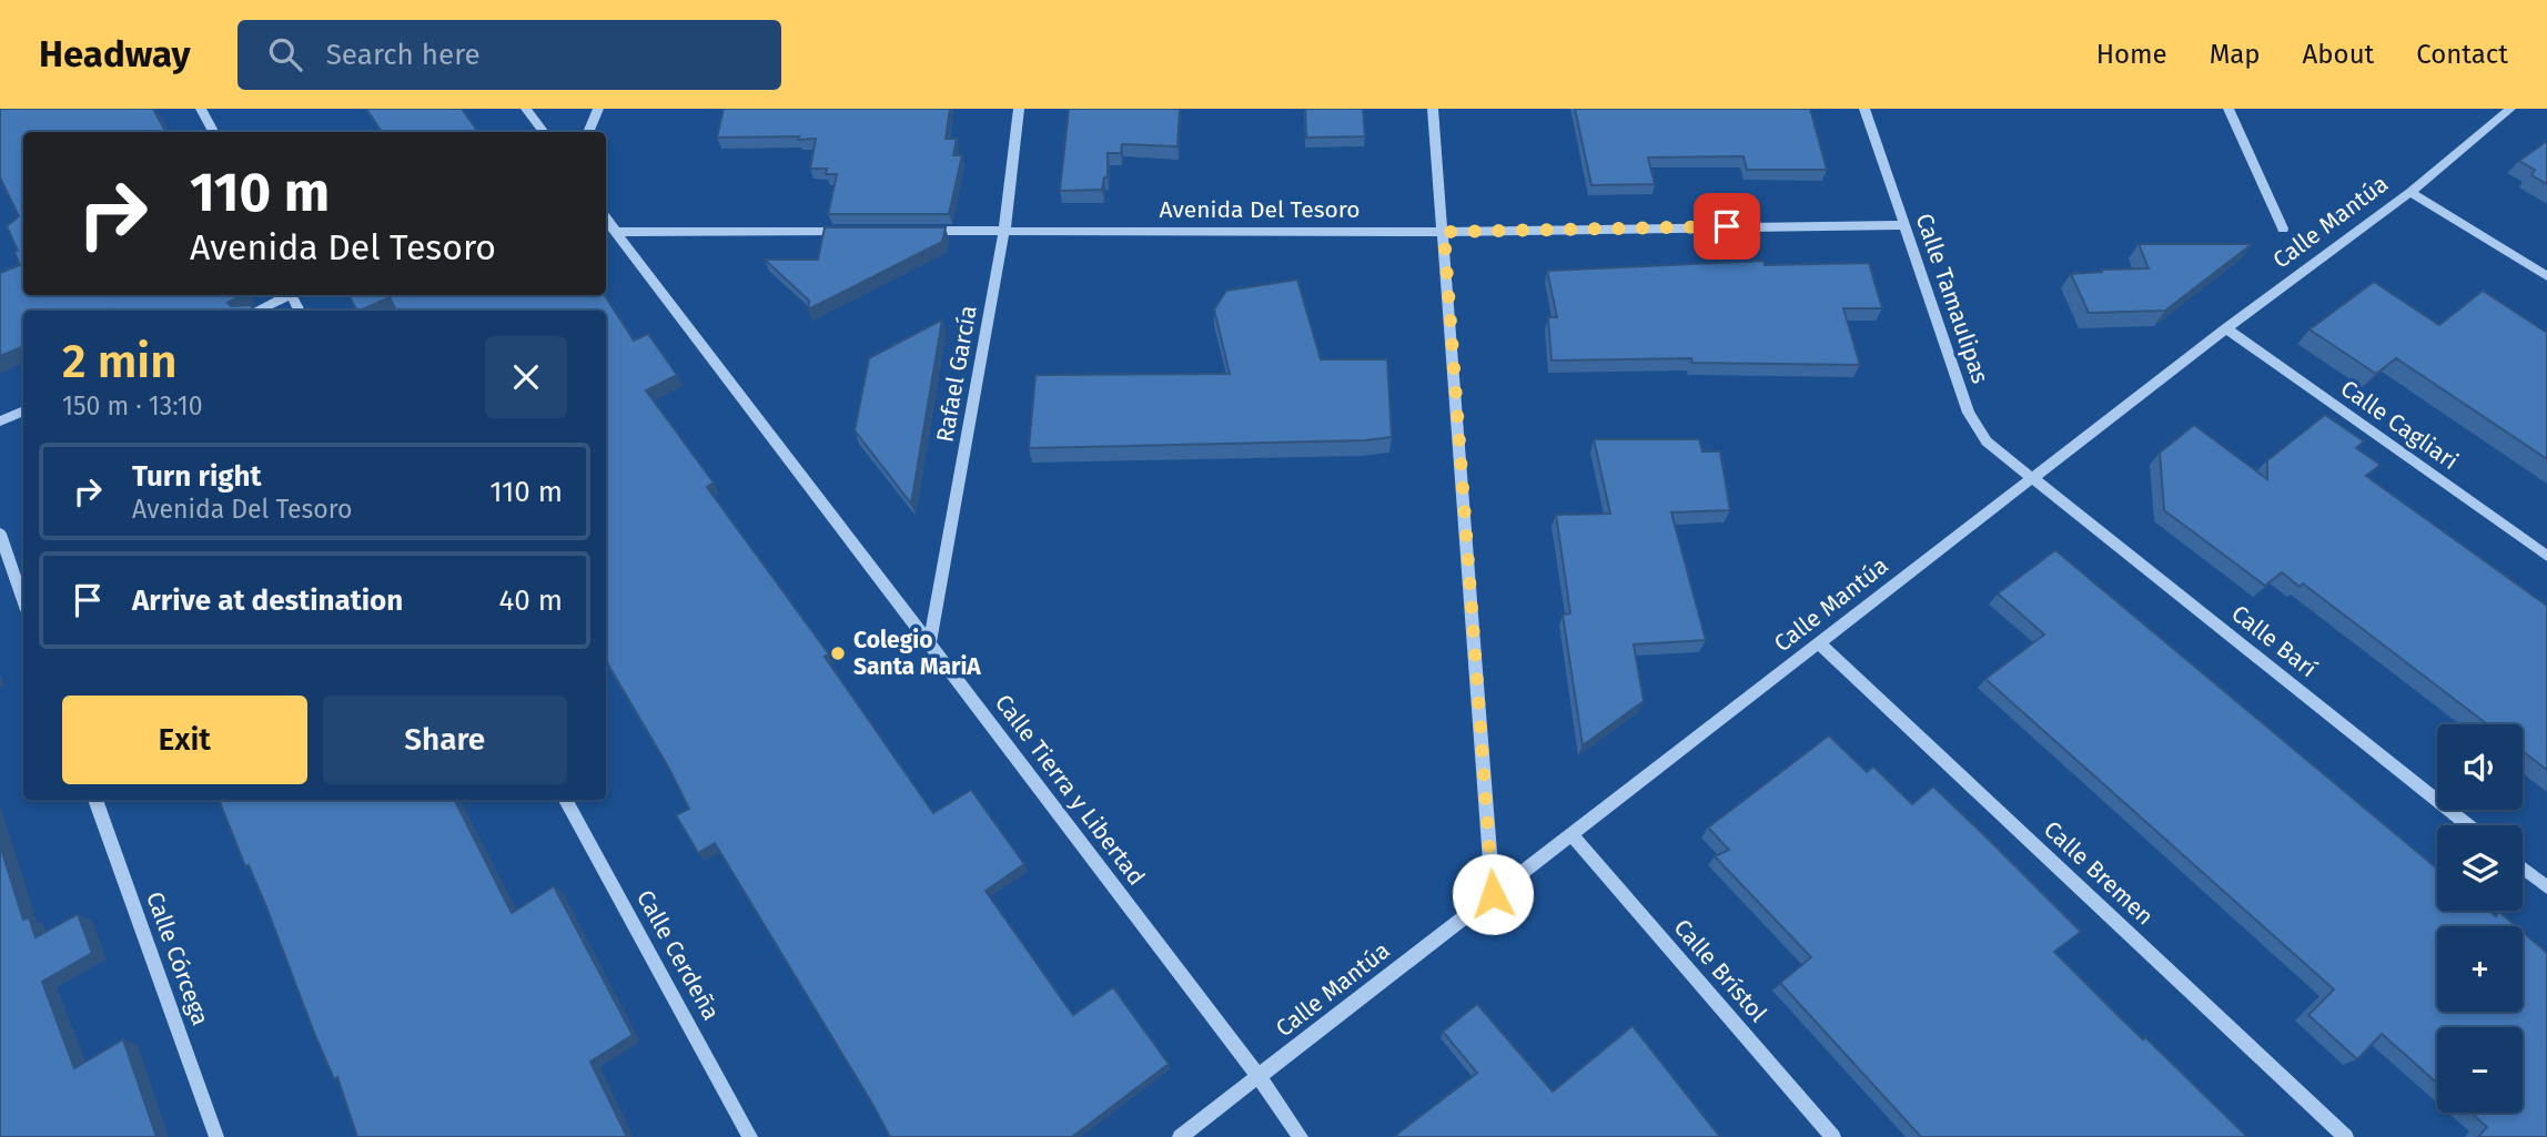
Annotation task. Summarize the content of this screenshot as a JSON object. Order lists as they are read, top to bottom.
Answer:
{
  "streets": {
    "street": [
      "Avenida Del Tesoro",
      "Calle Mantúa",
      "Calle Tamaulipas",
      "Rafael García",
      "Calle Cagliari",
      "Calle Barí",
      "Calle Tierra y Libertad",
      "Calle Bremen",
      "Calle Cerdeña",
      "Calle Córcega",
      "Calle Brístol"
    ]
  },
  "crossings": [
    ["Avenida Del Tesoro", "Calle Tamaulipas"],
    ["Avenida Del Tesoro", "Rafael García"],
    ["Calle Mantúa", "Calle Tamaulipas"],
    ["Calle Mantúa", "Calle Cagliari"],
    ["Calle Mantúa", "Calle Barí"],
    ["Calle Mantúa", "Calle Tierra y Libertad"],
    ["Calle Mantúa", "Calle Bremen"],
    ["Calle Mantúa", "Calle Brístol"],
    ["Calle Tamaulipas", "Calle Barí"],
    ["Rafael García", "Calle Tierra y Libertad"]
  ],
  "places": ["Colegio Santa MariA"],
  "page": {
    "header": "Headway",
    "search": "Search here",
    "nav": [
      "Home",
      "Map",
      "About",
      "Contact"
    ],
    "turn": ["110 m", "Avenida Del Tesoro"],
    "heading": ["2 min", "150 m · 13:10"],
    "list": [
      {
        "name": "Turn right",
        "note": "Avenida Del Tesoro",
        "value": "110 m"
      },
      {
        "name": "Arrive at destination",
        "value": "40 m"
      }
    ],
    "buttons": ["Exit", "Share"],
    "map_buttons": ["+", "−"]
  }
}
